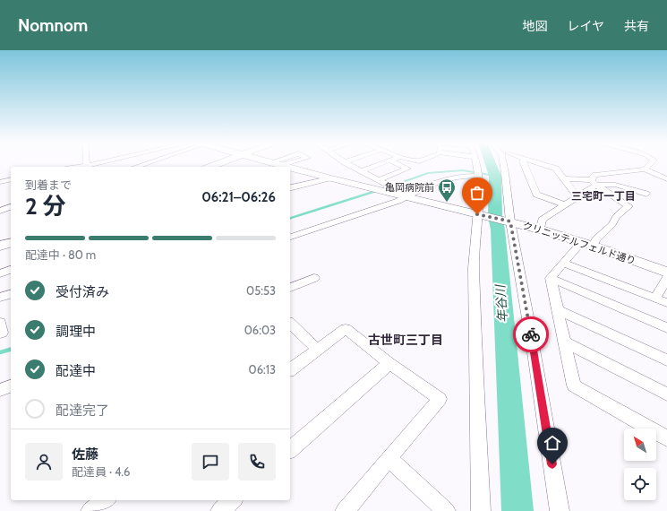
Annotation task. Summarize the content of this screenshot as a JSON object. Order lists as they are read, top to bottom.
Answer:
{
  "streets": {
    "street": ["クリニッテルフェルド通り"]
  },
  "districts": ["三宅町一丁目", "古世町三丁目"],
  "water": ["年谷川"],
  "places": {
    "bus stop": ["亀岡病院前"]
  },
  "north": "top left",
  "page": {
    "header": "Nomnom",
    "nav": ["地図", "レイヤ", "共有"],
    "heading": ["2 分", "到着まで", "06:21–06:26"],
    "panel": ["佐藤", "配達員 · 4.6"],
    "bar": "配達中 · 80 m",
    "list": [
      ["受付済み", "05:53"],
      ["調理中", "06:03"],
      ["配達中", "06:13"],
      "配達完了"
    ]
  }
}
